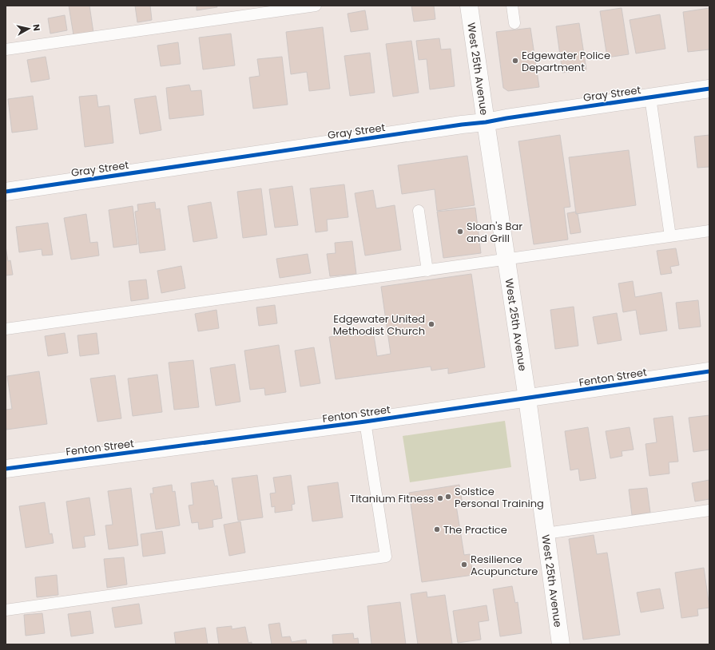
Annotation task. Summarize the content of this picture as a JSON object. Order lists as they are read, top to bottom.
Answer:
{
  "streets": {
    "street": ["West 25th Avenue", "Gray Street", "Fenton Street"]
  },
  "crossings": [
    ["West 25th Avenue", "Gray Street"],
    ["West 25th Avenue", "Fenton Street"]
  ],
  "places": [
    "Edgewater Police Department",
    "Sloan's Bar and Grill",
    "Edgewater United Methodist Church",
    "Solstice Personal Training",
    "Titanium Fitness",
    "The Practice",
    "Resilience Acupuncture"
  ],
  "north": "right"
}
